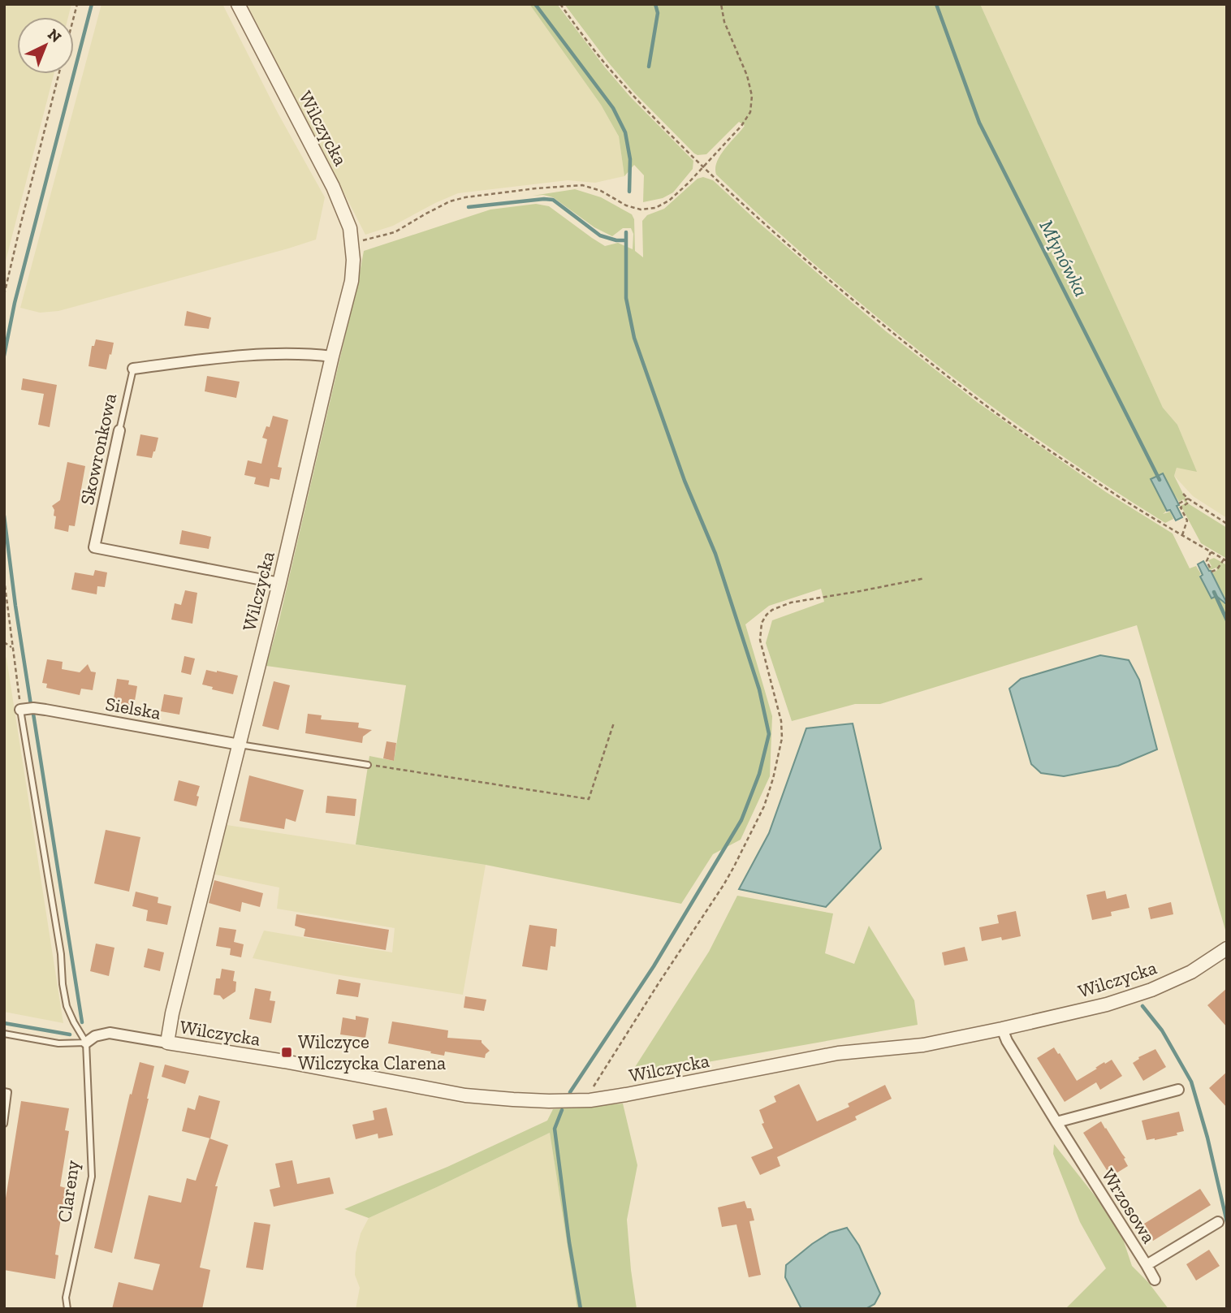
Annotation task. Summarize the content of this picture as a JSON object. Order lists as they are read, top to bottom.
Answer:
{
  "streets": {
    "street": [
      "Wilczycka",
      "Skowronkowa",
      "Sielska",
      "Wrzosowa"
    ],
    "lane": ["Clareny"]
  },
  "crossings": [
    ["Wilczycka", "Skowronkowa"],
    ["Wilczycka", "Sielska"],
    ["Wilczycka", "Wrzosowa"]
  ],
  "water": ["Młynówka"],
  "places": {
    "transit": ["Wilczyce Wilczycka Clarena"]
  },
  "north": "top right"
}
